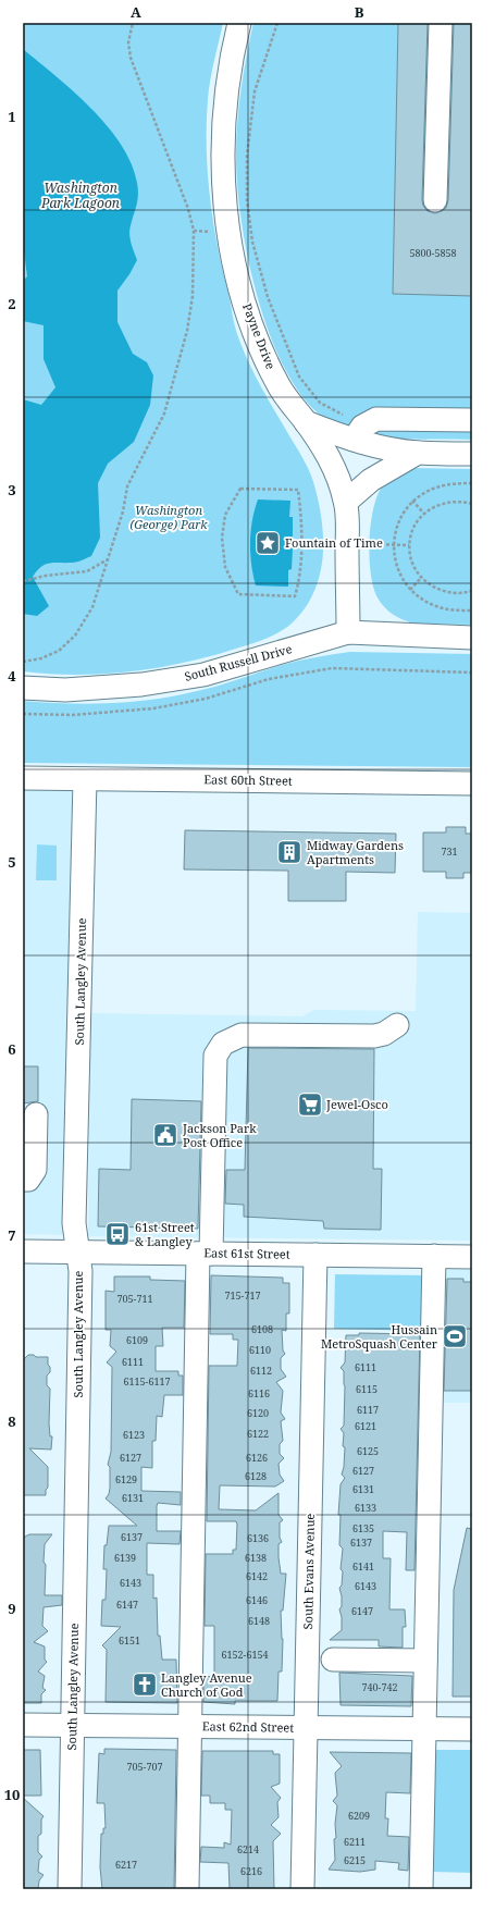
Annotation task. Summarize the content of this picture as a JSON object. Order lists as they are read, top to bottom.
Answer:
{
  "streets": {
    "street": [
      "Payne Drive",
      "South Russell Drive",
      "East 60th Street",
      "South Langley Avenue",
      "East 61st Street",
      "South Evans Avenue",
      "East 62nd Street"
    ]
  },
  "crossings": [
    ["Payne Drive", "South Russell Drive"],
    ["East 60th Street", "South Langley Avenue"],
    ["South Langley Avenue", "East 61st Street"],
    ["South Langley Avenue", "East 62nd Street"],
    ["East 61st Street", "South Evans Avenue"],
    ["South Evans Avenue", "East 62nd Street"]
  ],
  "water": ["Washington Park Lagoon"],
  "parks": ["Washington (George) Park"],
  "places": {
    "place": ["Fountain of Time"],
    "building": ["Midway Gardens Apartments"],
    "supermarket": ["Jewel-Osco"],
    "public building": ["Jackson Park Post Office"],
    "bus stop": ["61st Street & Langley"],
    "sports": ["Hussain MetroSquash Center"],
    "church": ["Langley Avenue Church of God"]
  },
  "house_numbers": [
    "5800-5858",
    "731",
    "715-717",
    "705-711",
    "6108",
    "6109",
    "6110",
    "6111",
    "6111",
    "6112",
    "6115-6117",
    "6115",
    "6116",
    "6117",
    "6120",
    "6121",
    "6122",
    "6123",
    "6125",
    "6127",
    "6126",
    "6127",
    "6128",
    "6129",
    "6131",
    "6131",
    "6133",
    "6135",
    "6137",
    "6136",
    "6137",
    "6139",
    "6138",
    "6141",
    "6142",
    "6143",
    "6143",
    "6146",
    "6147",
    "6147",
    "6148",
    "6151",
    "6152-6154",
    "740-742",
    "705-707",
    "6209",
    "6211",
    "6214",
    "6215",
    "6217",
    "6216"
  ],
  "grid": {
    "columns": ["A", "B"],
    "rows": [
      "1",
      "2",
      "3",
      "4",
      "5",
      "6",
      "7",
      "8",
      "9",
      "10"
    ]
  }
}
